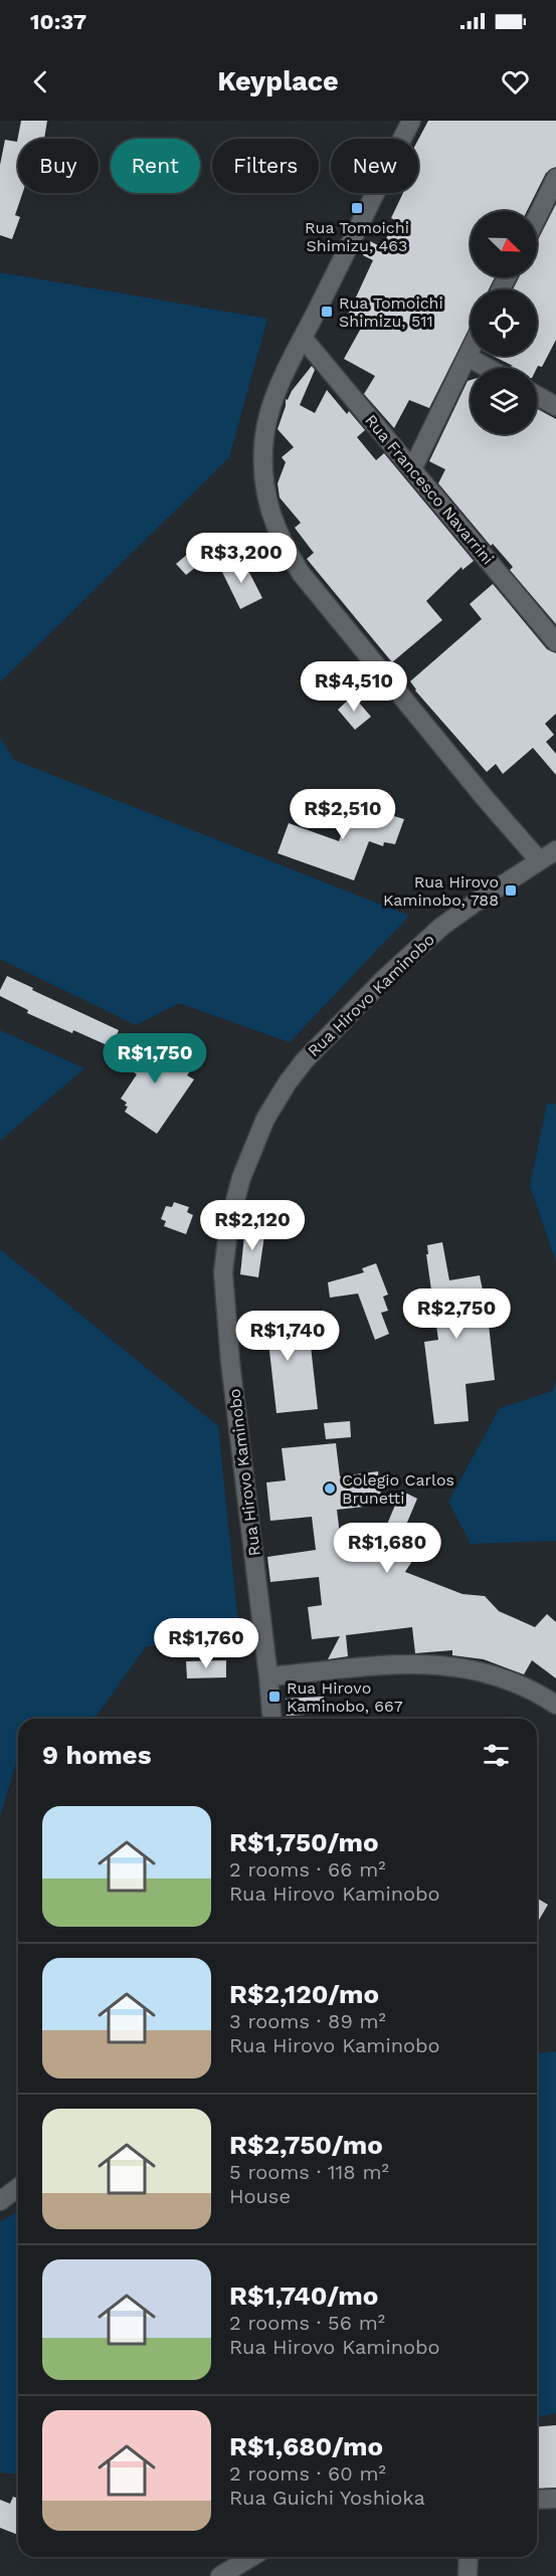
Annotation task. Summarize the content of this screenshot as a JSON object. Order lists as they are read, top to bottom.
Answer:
{
  "streets": {
    "street": ["Rua Francesco Navarrini", "Rua Hirovo Kaminobo"]
  },
  "places": {
    "transit": [
      "Rua Tomoichi Shimizu, 463",
      "Rua Tomoichi Shimizu, 511",
      "Rua Hirovo Kaminobo, 788",
      "Rua Hirovo Kaminobo, 667"
    ],
    "other": ["Colegio Carlos Brunetti"]
  },
  "north": "bottom right",
  "page": {
    "status": "10:37",
    "header": "Keyplace",
    "chip": [
      "Buy",
      "Rent",
      "Filters",
      "New"
    ],
    "price": [
      "R$3,200",
      "R$4,510",
      "R$2,510",
      "R$1,750",
      "R$2,120",
      "R$2,750",
      "R$1,740",
      "R$1,680",
      "R$1,760"
    ],
    "heading": "9 homes",
    "list": [
      {
        "name": "R$1,750/mo",
        "note": "2 rooms · 66 m² · Rua Hirovo Kaminobo"
      },
      {
        "name": "R$2,120/mo",
        "note": "3 rooms · 89 m² · Rua Hirovo Kaminobo"
      },
      {
        "name": "R$2,750/mo",
        "note": "5 rooms · 118 m² · House"
      },
      {
        "name": "R$1,740/mo",
        "note": "2 rooms · 56 m² · Rua Hirovo Kaminobo"
      },
      {
        "name": "R$1,680/mo",
        "note": "2 rooms · 60 m² · Rua Guichi Yoshioka"
      }
    ]
  }
}
